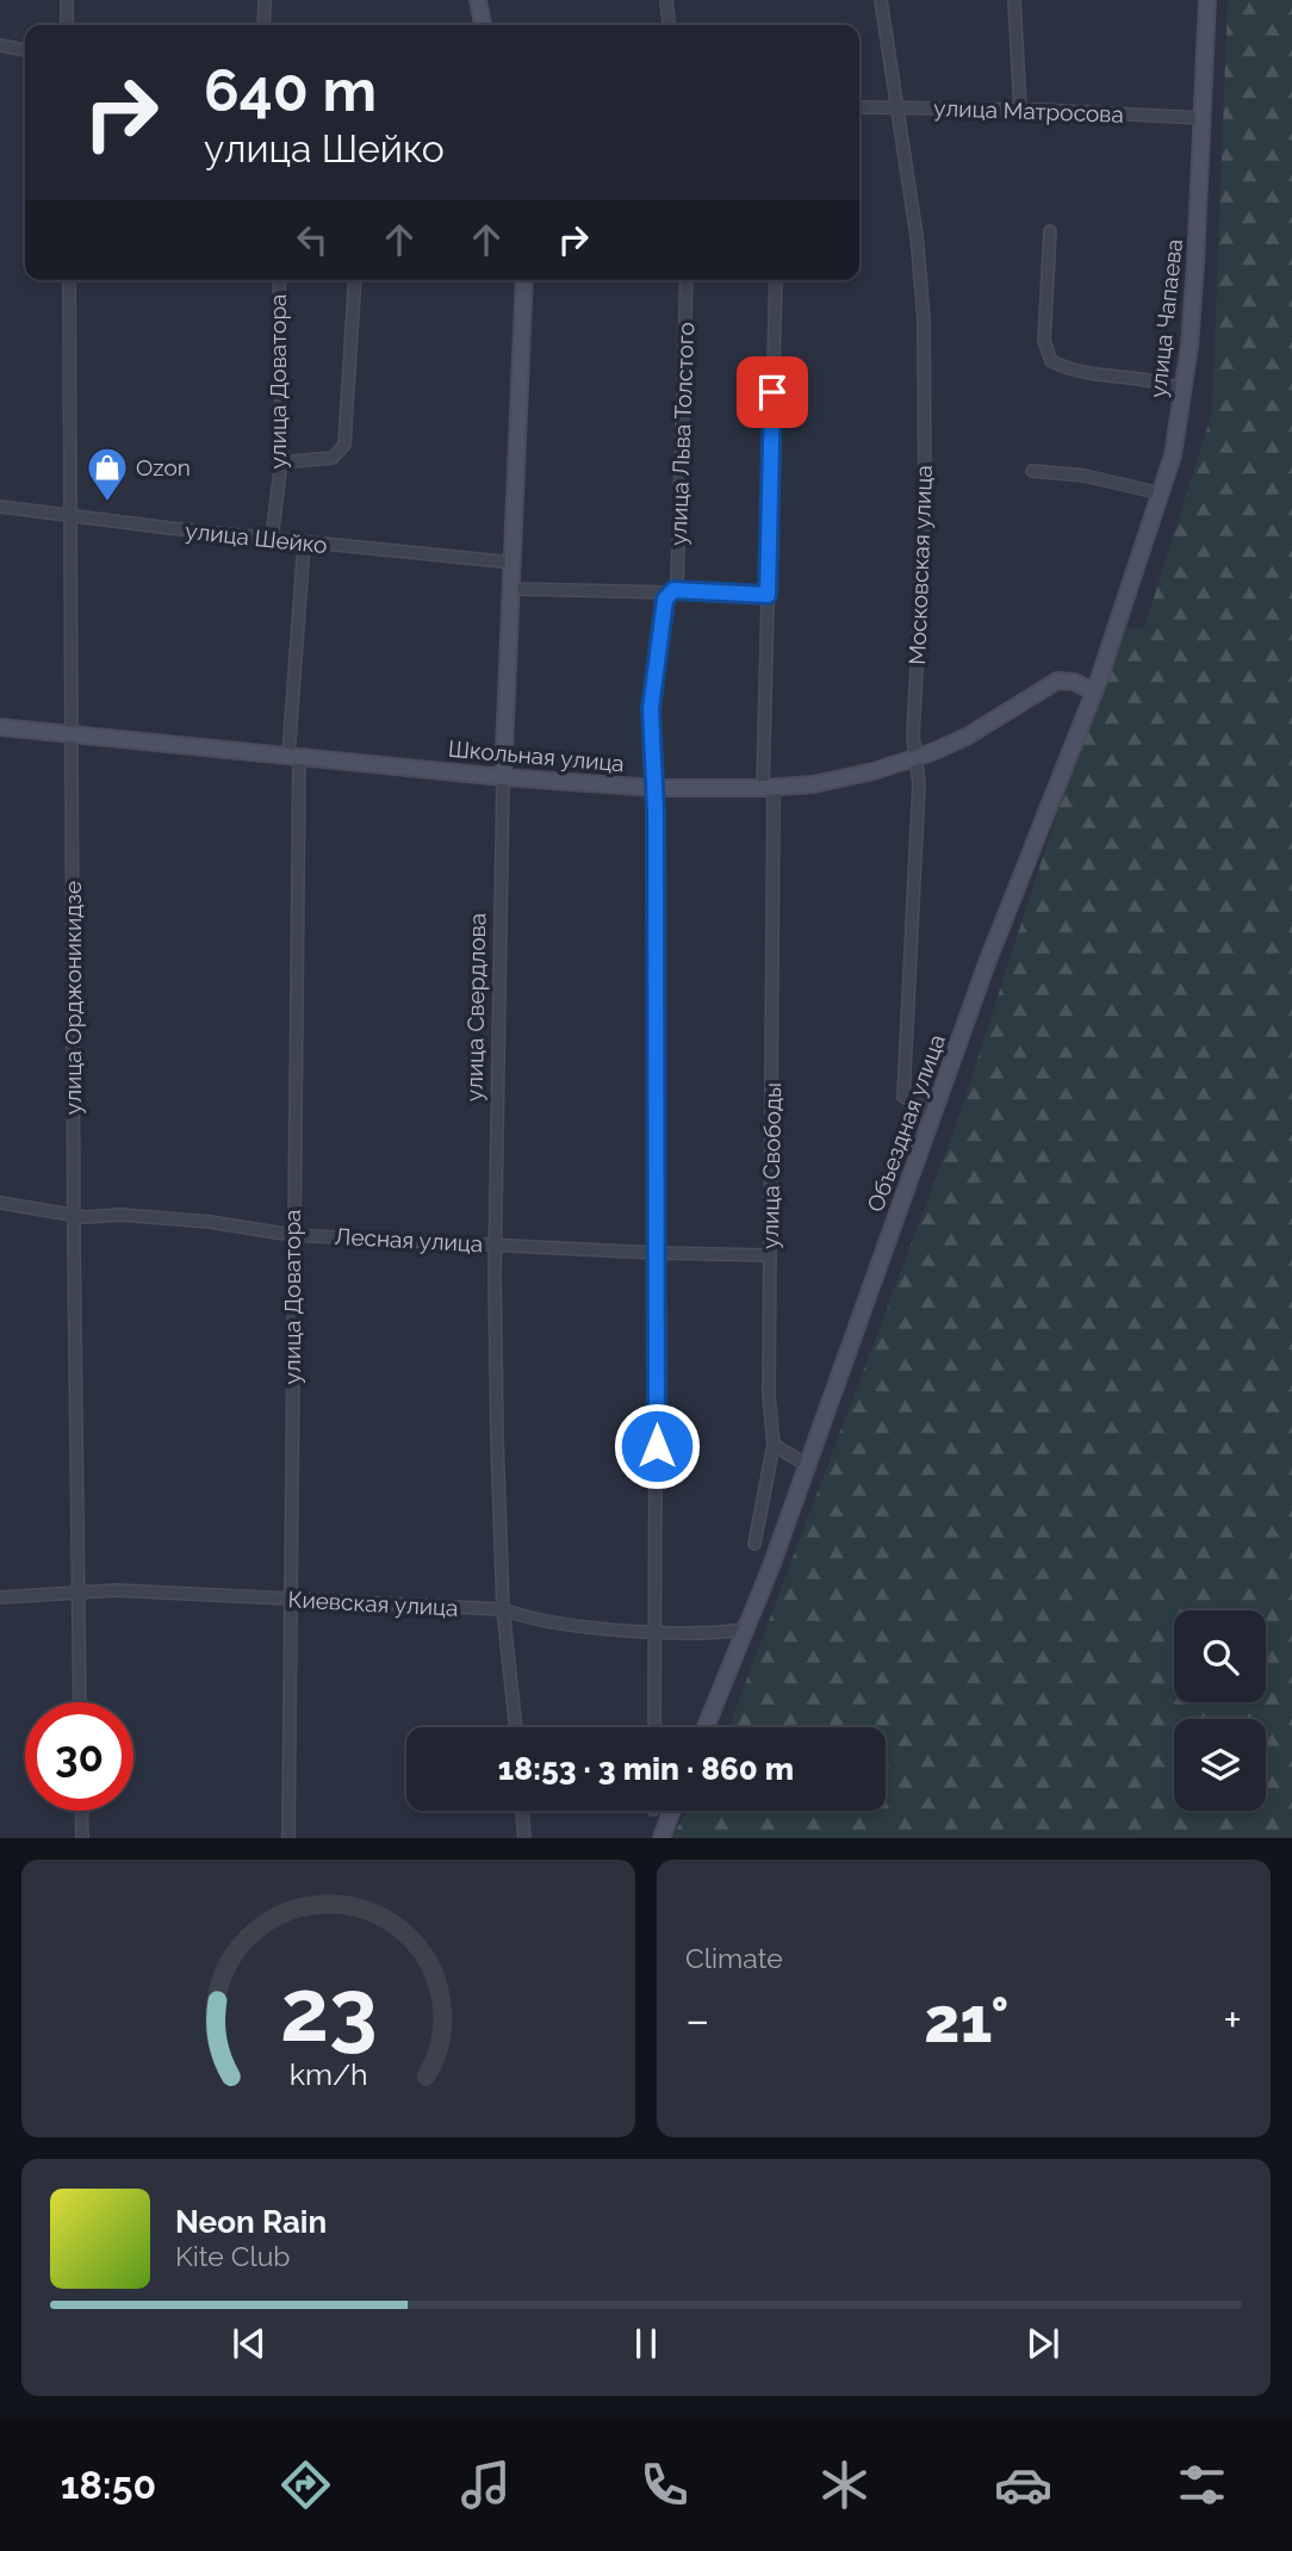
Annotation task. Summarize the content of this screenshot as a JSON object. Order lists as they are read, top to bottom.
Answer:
{
  "streets": {
    "street": [
      "улица Матросова",
      "улица Чапаева",
      "улица Доватора",
      "улица Льва Толстого",
      "улица Шейко",
      "Московская улица",
      "Школьная улица",
      "улица Орджоникидзе",
      "улица Свердлова",
      "Объездная улица",
      "улица Свободы",
      "Лесная улица",
      "Киевская улица"
    ]
  },
  "crossings": [
    ["улица Матросова", "улица Чапаева"],
    ["улица Матросова", "Московская улица"],
    ["улица Чапаева", "Объездная улица"],
    ["улица Доватора", "улица Шейко"],
    ["улица Доватора", "Школьная улица"],
    ["улица Доватора", "Лесная улица"],
    ["улица Доватора", "Киевская улица"],
    ["улица Льва Толстого", "Школьная улица"],
    ["улица Льва Толстого", "Лесная улица"],
    ["улица Льва Толстого", "Киевская улица"],
    ["улица Шейко", "улица Орджоникидзе"],
    ["улица Шейко", "улица Свердлова"],
    ["Московская улица", "Школьная улица"],
    ["Московская улица", "Объездная улица"],
    ["Школьная улица", "улица Орджоникидзе"],
    ["Школьная улица", "улица Свердлова"],
    ["Школьная улица", "Объездная улица"],
    ["Школьная улица", "улица Свободы"],
    ["улица Орджоникидзе", "Лесная улица"],
    ["улица Орджоникидзе", "Киевская улица"],
    ["улица Свердлова", "Лесная улица"],
    ["улица Свердлова", "Киевская улица"],
    ["Объездная улица", "Киевская улица"],
    ["улица Свободы", "Лесная улица"]
  ],
  "places": {
    "shop": ["Ozon"]
  },
  "page": {
    "turn": ["640 m", "улица Шейко"],
    "limit": "30",
    "trip": "18:53 · 3 min · 860 m",
    "tile": "Climate",
    "heat": ["−", "21°", "+"],
    "song": ["Neon Rain", "Kite Club"],
    "tabs": "18:50",
    "gauge": ["23", "km/h"]
  }
}
